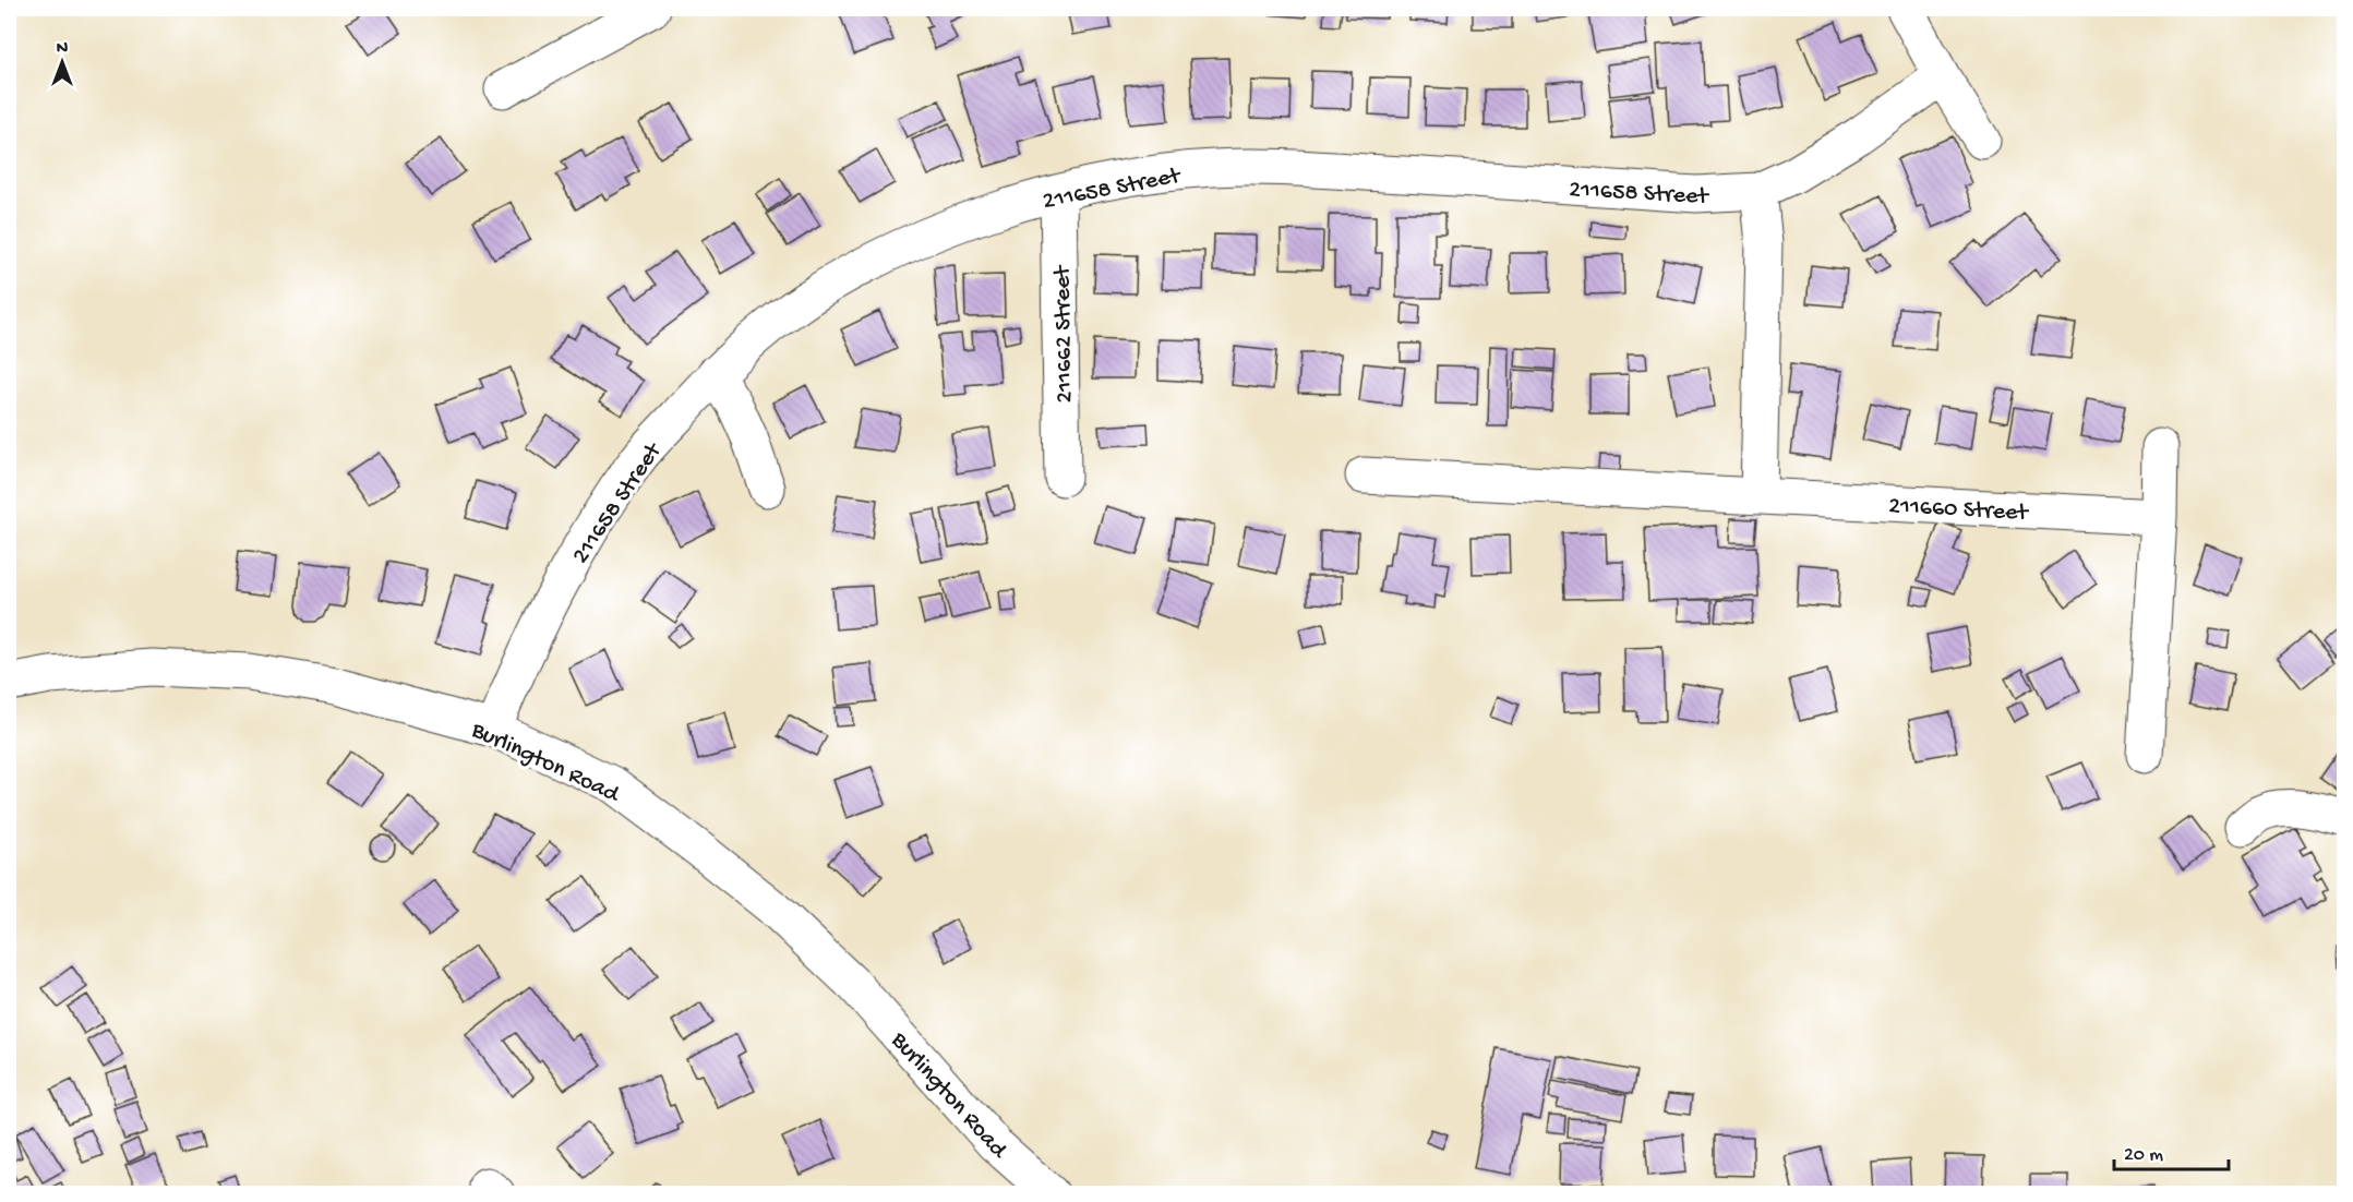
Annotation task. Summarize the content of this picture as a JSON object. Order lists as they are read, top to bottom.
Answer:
{
  "streets": {
    "street": [
      "211658 Street",
      "211662 Street",
      "211660 Street",
      "Burlington Road"
    ]
  },
  "crossings": [
    ["211658 Street", "211662 Street"],
    ["211658 Street", "Burlington Road"]
  ],
  "scale_bar": "20 m",
  "north": "top"
}
